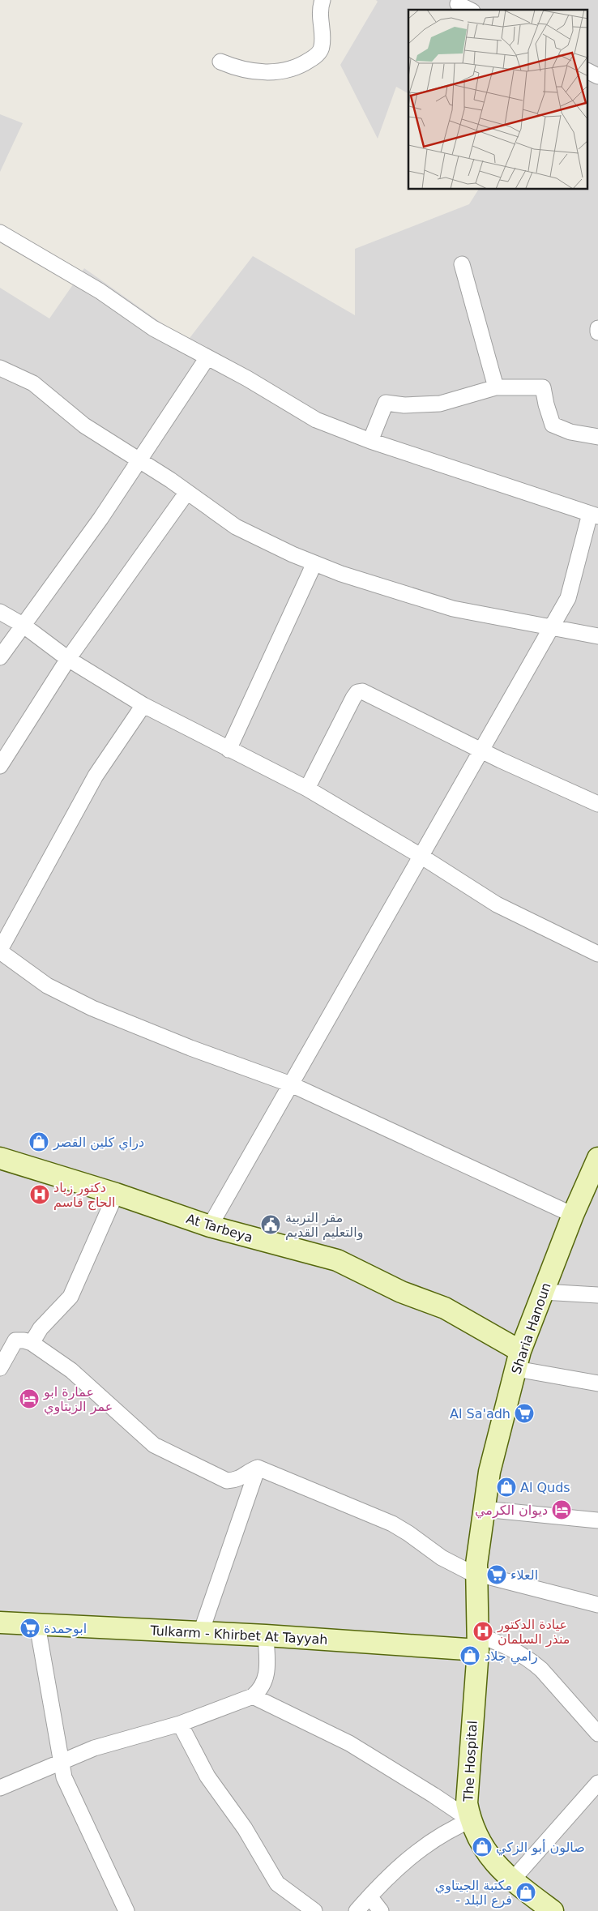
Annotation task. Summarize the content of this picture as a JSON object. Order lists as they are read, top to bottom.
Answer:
{
  "streets": {
    "street": [
      "At Tarbeya",
      "Sharia Hanoun",
      "Tulkarm - Khirbet At Tayyah",
      "The Hospital"
    ]
  },
  "crossings": [
    ["At Tarbeya", "Sharia Hanoun"],
    ["Sharia Hanoun", "Tulkarm - Khirbet At Tayyah"],
    ["Sharia Hanoun", "The Hospital"],
    ["Tulkarm - Khirbet At Tayyah", "The Hospital"]
  ],
  "places": {
    "shop": [
      "دراي كلين القصر",
      "Al Quds",
      "رامي جلاد",
      "صالون أبو الزكي",
      "مكتبة الجيتاوي - فرع البلد"
    ],
    "hospital": ["دكتور زياد الحاج قاسم", "عيادة الدكتور منذر السلمان"],
    "public building": ["مقر التربية والتعليم القديم"],
    "hotel": ["عمارة ابو عمر الزيتاوي", "ديوان الكرمي"],
    "supermarket": ["Al Sa'adh", "العلاء", "ابوحمدة"]
  }
}
